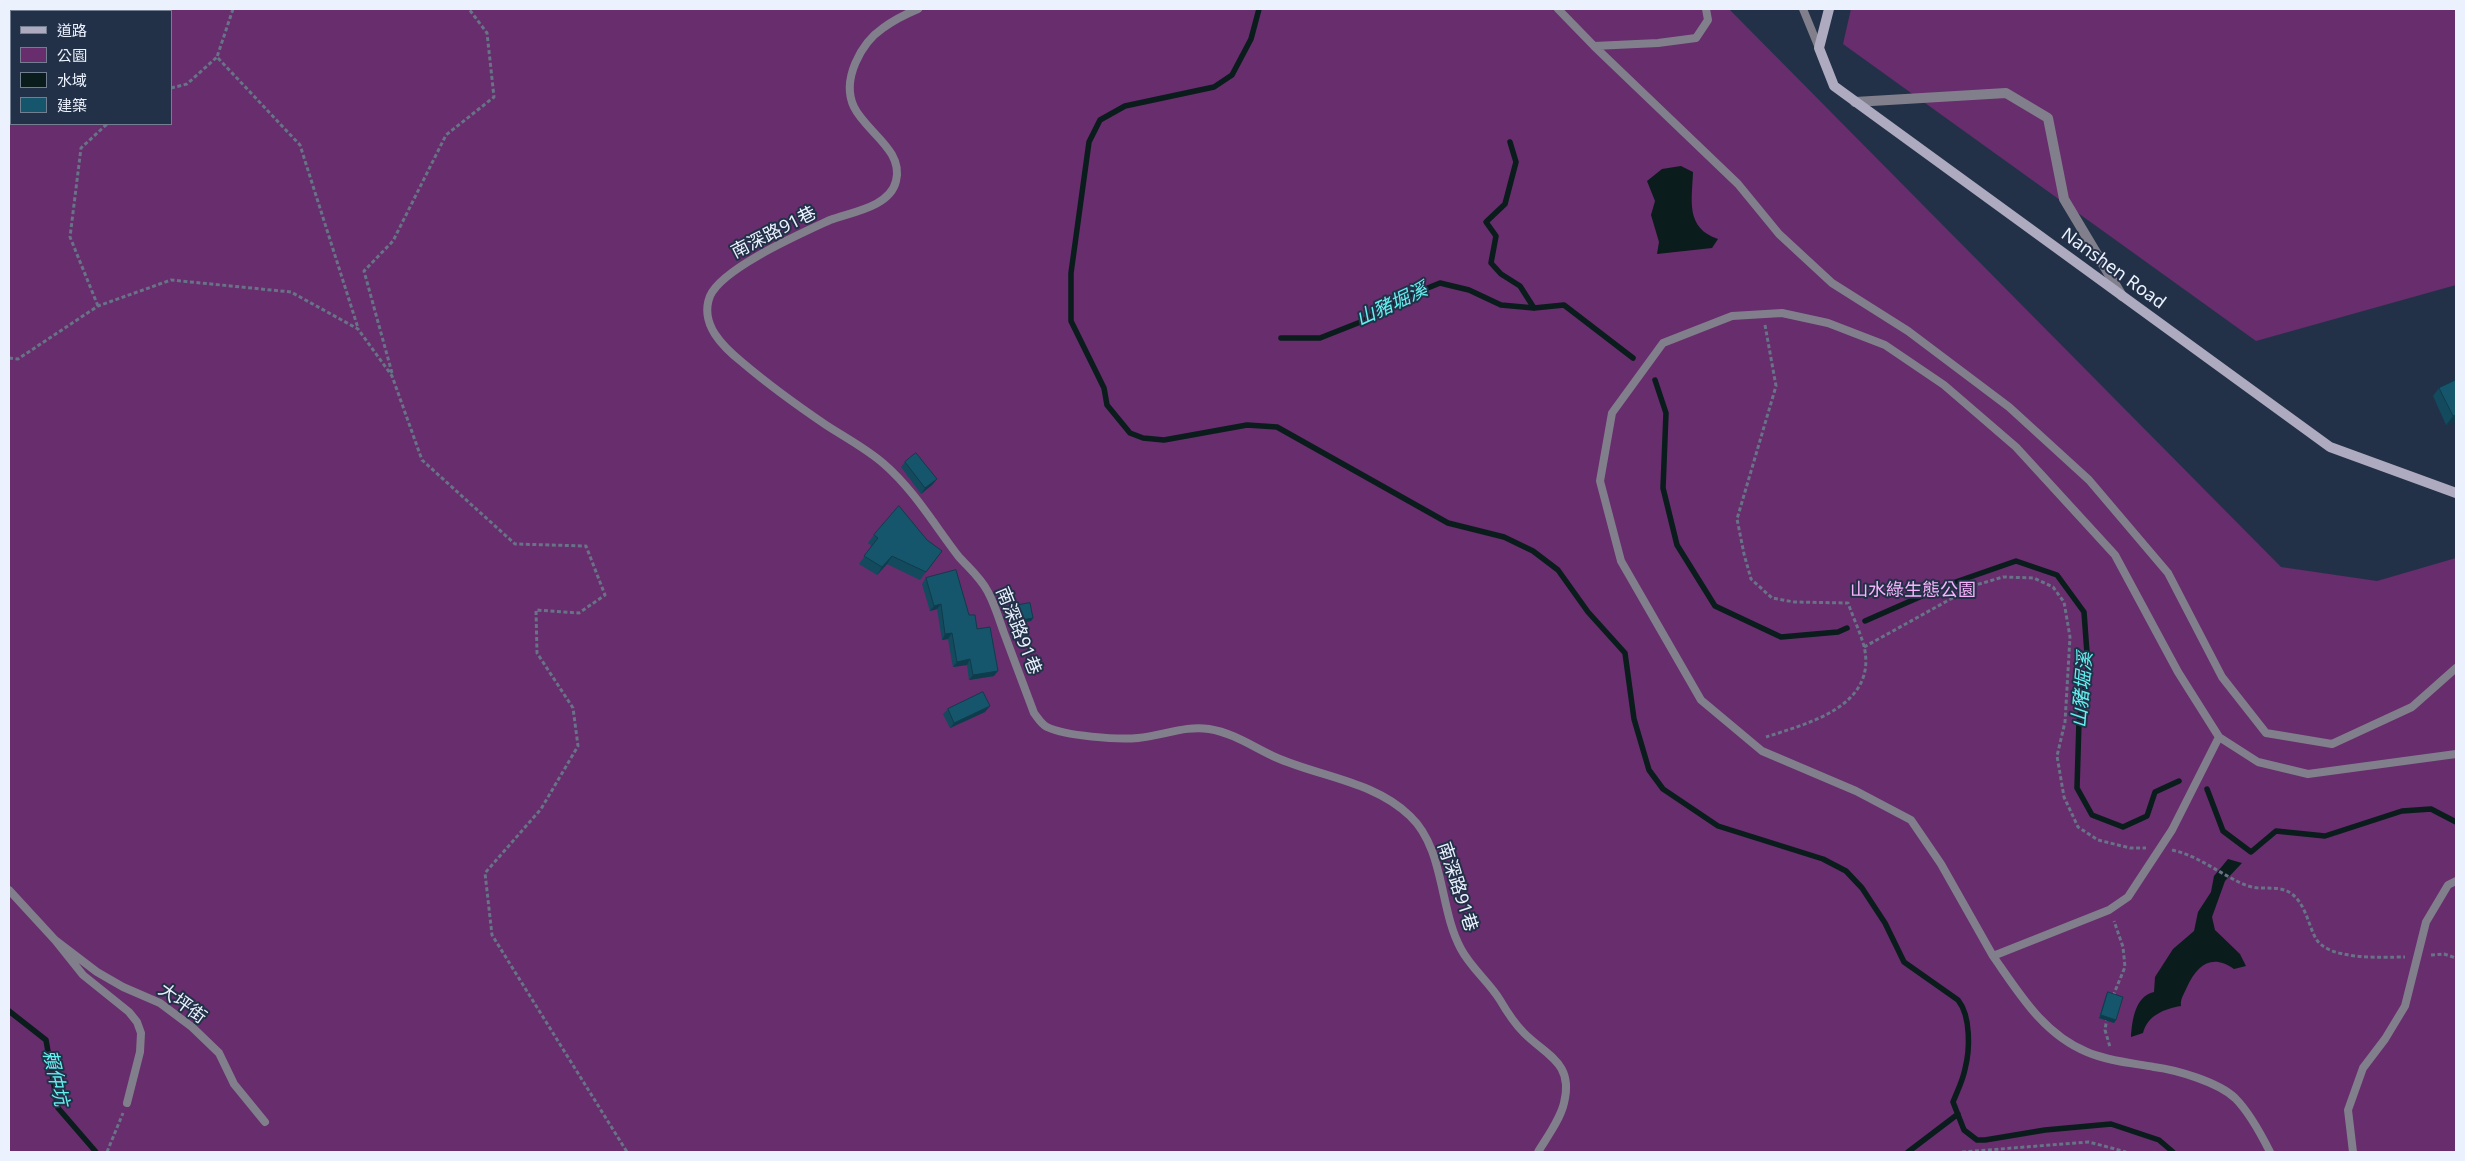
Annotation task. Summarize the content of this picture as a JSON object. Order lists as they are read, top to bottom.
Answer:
{
  "streets": {
    "main road": ["Nanshen Road"],
    "lane": ["南深路91巷", "大坪街"]
  },
  "water": ["山豬堀溪", "賴仲坑"],
  "parks": ["山水綠生態公園"],
  "legend": [
    "道路",
    "公園",
    "水域",
    "建築"
  ]
}
